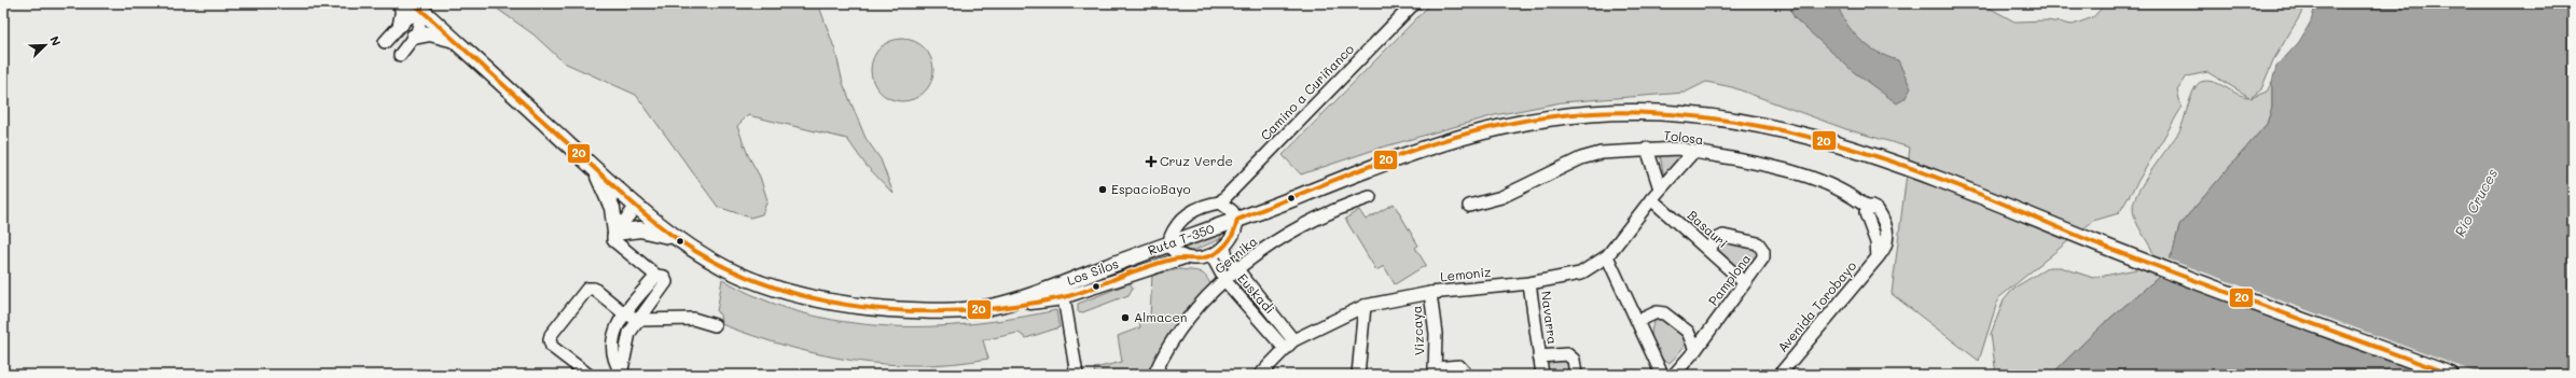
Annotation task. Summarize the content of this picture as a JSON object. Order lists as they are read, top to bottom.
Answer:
{
  "streets": {
    "main road": ["Ruta T-350"],
    "street": [
      "Camino a Curiñanco",
      "Tolosa",
      "Basauri",
      "Gernika",
      "Los Silos",
      "Lemoniz",
      "Pamplona",
      "Euskadi",
      "Avenida Torobayo",
      "Navarra",
      "Vizcaya"
    ]
  },
  "crossings": [
    ["Tolosa", "Lemoniz"],
    ["Tolosa", "Avenida Torobayo"],
    ["Basauri", "Lemoniz"],
    ["Basauri", "Pamplona"],
    ["Ruta T-350", "Los Silos"],
    ["Gernika", "Euskadi"],
    ["Los Silos", "Euskadi"],
    ["Lemoniz", "Euskadi"],
    ["Lemoniz", "Navarra"],
    ["Lemoniz", "Vizcaya"]
  ],
  "water": ["Río Cruces"],
  "places": {
    "health": ["Cruz Verde"],
    "other": ["EspacioBayo", "Almacen"]
  },
  "lines": ["transit line 20"],
  "north": "top right"
}
